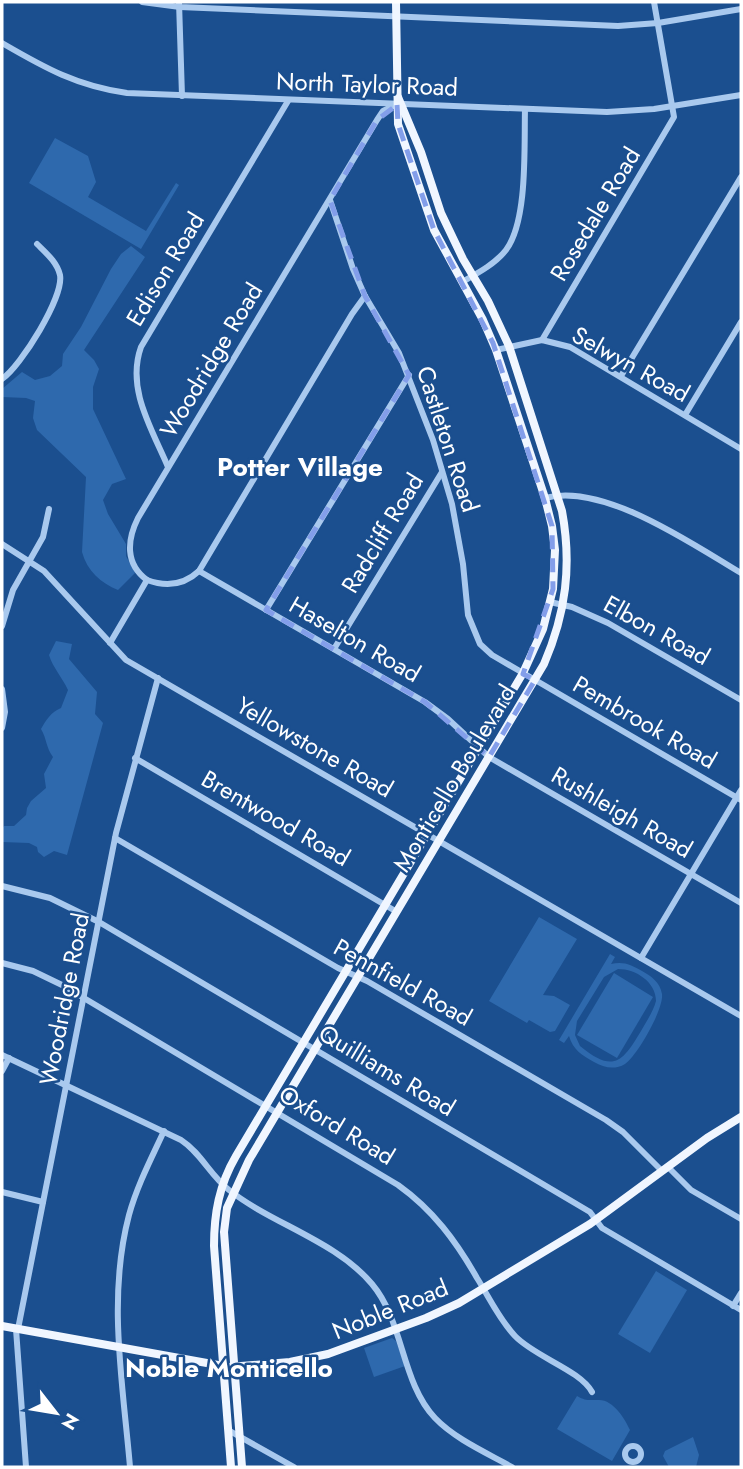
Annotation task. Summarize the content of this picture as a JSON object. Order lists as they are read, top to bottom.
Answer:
{
  "streets": {
    "main road": ["Monticello Boulevard", "Noble Road"],
    "street": [
      "North Taylor Road",
      "Rosedale Road",
      "Edison Road",
      "Woodridge Road",
      "Selwyn Road",
      "Castleton Road",
      "Radcliff Road",
      "Elbon Road",
      "Haselton Road",
      "Pembrook Road",
      "Yellowstone Road",
      "Rushleigh Road",
      "Brentwood Road",
      "Pennfield Road",
      "Quilliams Road",
      "Oxford Road"
    ]
  },
  "crossings": [
    ["North Taylor Road", "Rosedale Road"],
    ["North Taylor Road", "Edison Road"],
    ["North Taylor Road", "Woodridge Road"],
    ["North Taylor Road", "Monticello Boulevard"],
    ["Rosedale Road", "Selwyn Road"],
    ["Edison Road", "Woodridge Road"],
    ["Woodridge Road", "Castleton Road"],
    ["Woodridge Road", "Yellowstone Road"],
    ["Woodridge Road", "Monticello Boulevard"],
    ["Woodridge Road", "Brentwood Road"],
    ["Woodridge Road", "Pennfield Road"],
    ["Woodridge Road", "Quilliams Road"],
    ["Woodridge Road", "Oxford Road"],
    ["Woodridge Road", "Noble Road"],
    ["Selwyn Road", "Monticello Boulevard"],
    ["Castleton Road", "Radcliff Road"],
    ["Castleton Road", "Pembrook Road"],
    ["Castleton Road", "Monticello Boulevard"],
    ["Radcliff Road", "Haselton Road"],
    ["Elbon Road", "Monticello Boulevard"],
    ["Haselton Road", "Monticello Boulevard"],
    ["Haselton Road", "Rushleigh Road"],
    ["Pembrook Road", "Monticello Boulevard"],
    ["Yellowstone Road", "Monticello Boulevard"],
    ["Monticello Boulevard", "Rushleigh Road"],
    ["Monticello Boulevard", "Brentwood Road"],
    ["Monticello Boulevard", "Pennfield Road"],
    ["Monticello Boulevard", "Quilliams Road"],
    ["Monticello Boulevard", "Oxford Road"],
    ["Monticello Boulevard", "Noble Road"],
    ["Pennfield Road", "Noble Road"],
    ["Quilliams Road", "Noble Road"],
    ["Oxford Road", "Noble Road"]
  ],
  "districts": ["Potter Village", "Noble Monticello"],
  "north": "bottom right"
}
